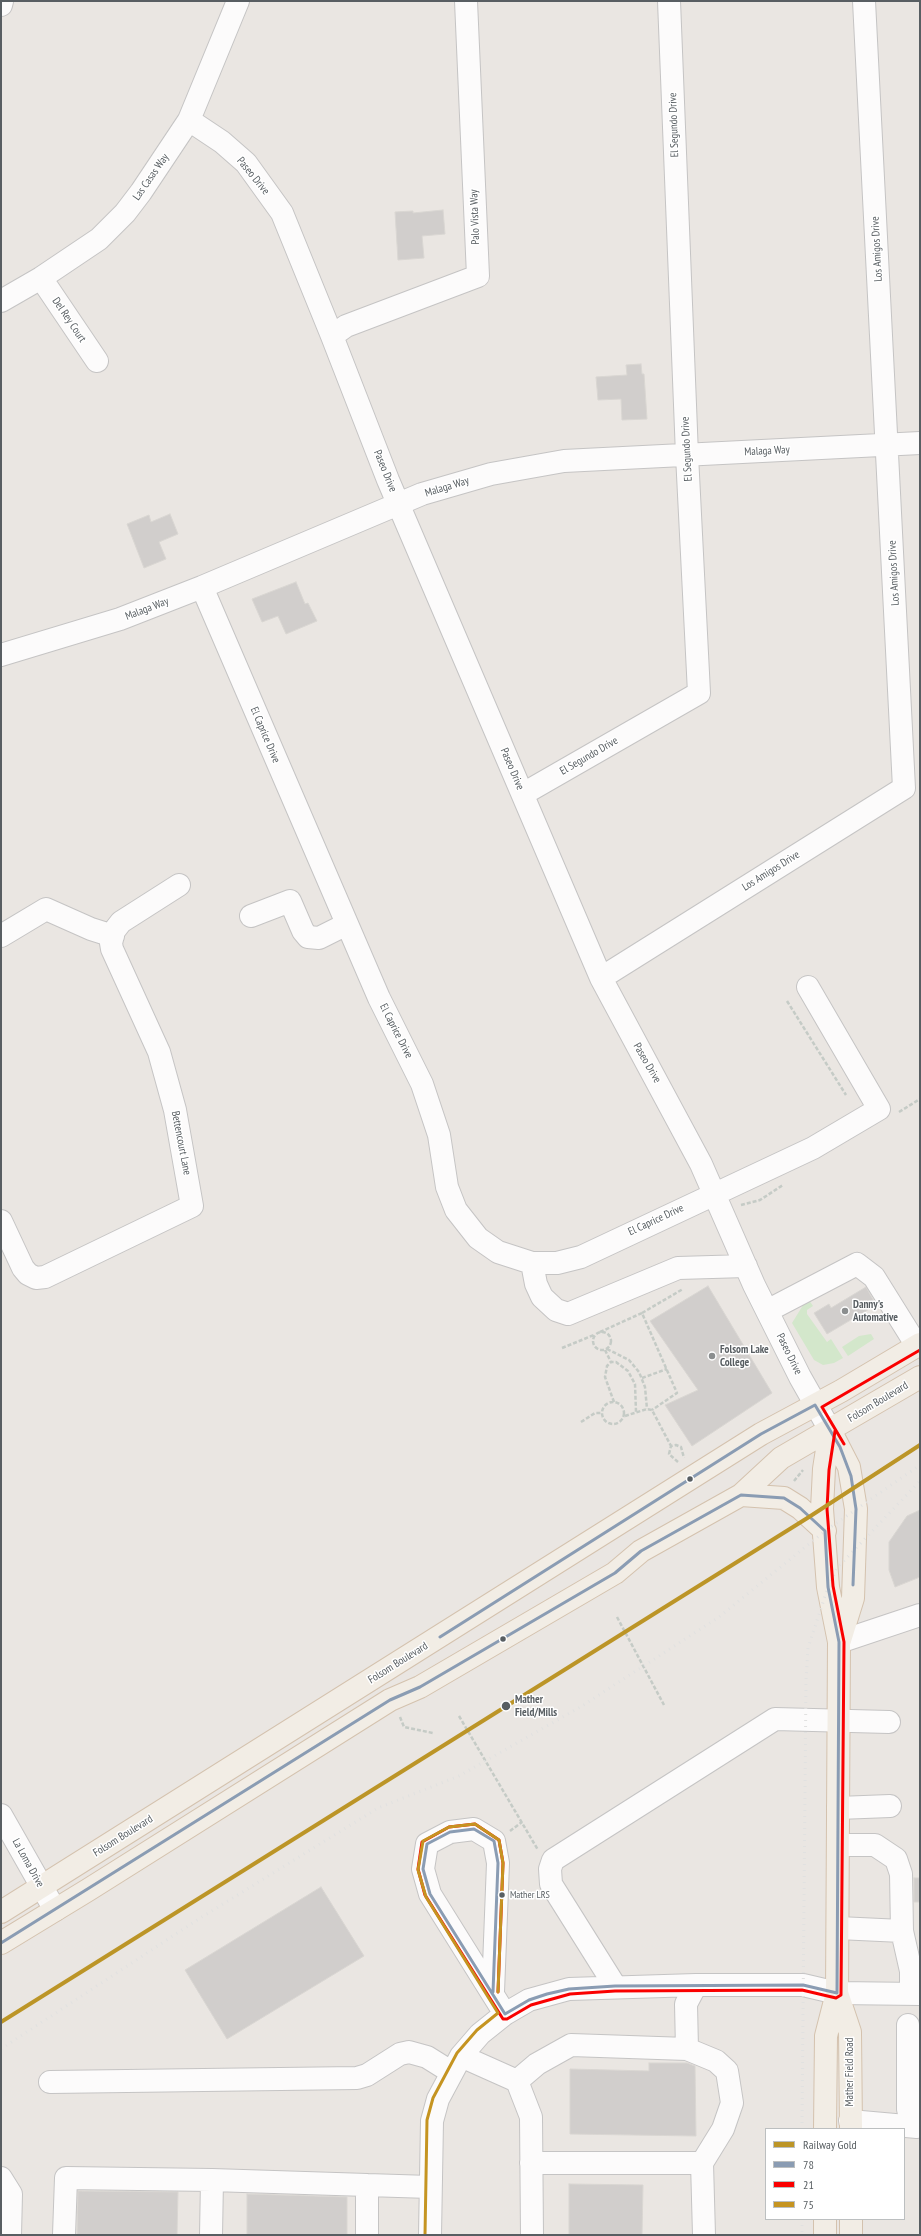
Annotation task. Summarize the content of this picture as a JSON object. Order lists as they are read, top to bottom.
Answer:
{
  "streets": {
    "main road": ["Folsom Boulevard", "Mather Field Road"],
    "street": [
      "El Segundo Drive",
      "Paseo Drive",
      "Las Casas Way",
      "Palo Vista Way",
      "Los Amigos Drive",
      "Del Rey Court",
      "Malaga Way",
      "El Caprice Drive",
      "Bettencourt Lane",
      "La Loma Drive"
    ]
  },
  "crossings": [
    ["El Segundo Drive", "Paseo Drive"],
    ["El Segundo Drive", "Malaga Way"],
    ["Paseo Drive", "Las Casas Way"],
    ["Paseo Drive", "Palo Vista Way"],
    ["Paseo Drive", "Los Amigos Drive"],
    ["Paseo Drive", "Malaga Way"],
    ["Paseo Drive", "El Caprice Drive"],
    ["Paseo Drive", "Folsom Boulevard"],
    ["Paseo Drive", "Mather Field Road"],
    ["Las Casas Way", "Del Rey Court"],
    ["Los Amigos Drive", "Malaga Way"],
    ["Malaga Way", "El Caprice Drive"],
    ["Folsom Boulevard", "La Loma Drive"],
    ["Folsom Boulevard", "Mather Field Road"]
  ],
  "places": [
    "Danny's Automative",
    "Folsom Lake College",
    "Mather Field/Mills",
    "Mather LRS"
  ],
  "lines": [
    "transit line 21",
    "transit line 78",
    "rail line Gold",
    "transit line 75"
  ],
  "legend": [
    "Railway Gold",
    "78",
    "21",
    "75"
  ]
}
